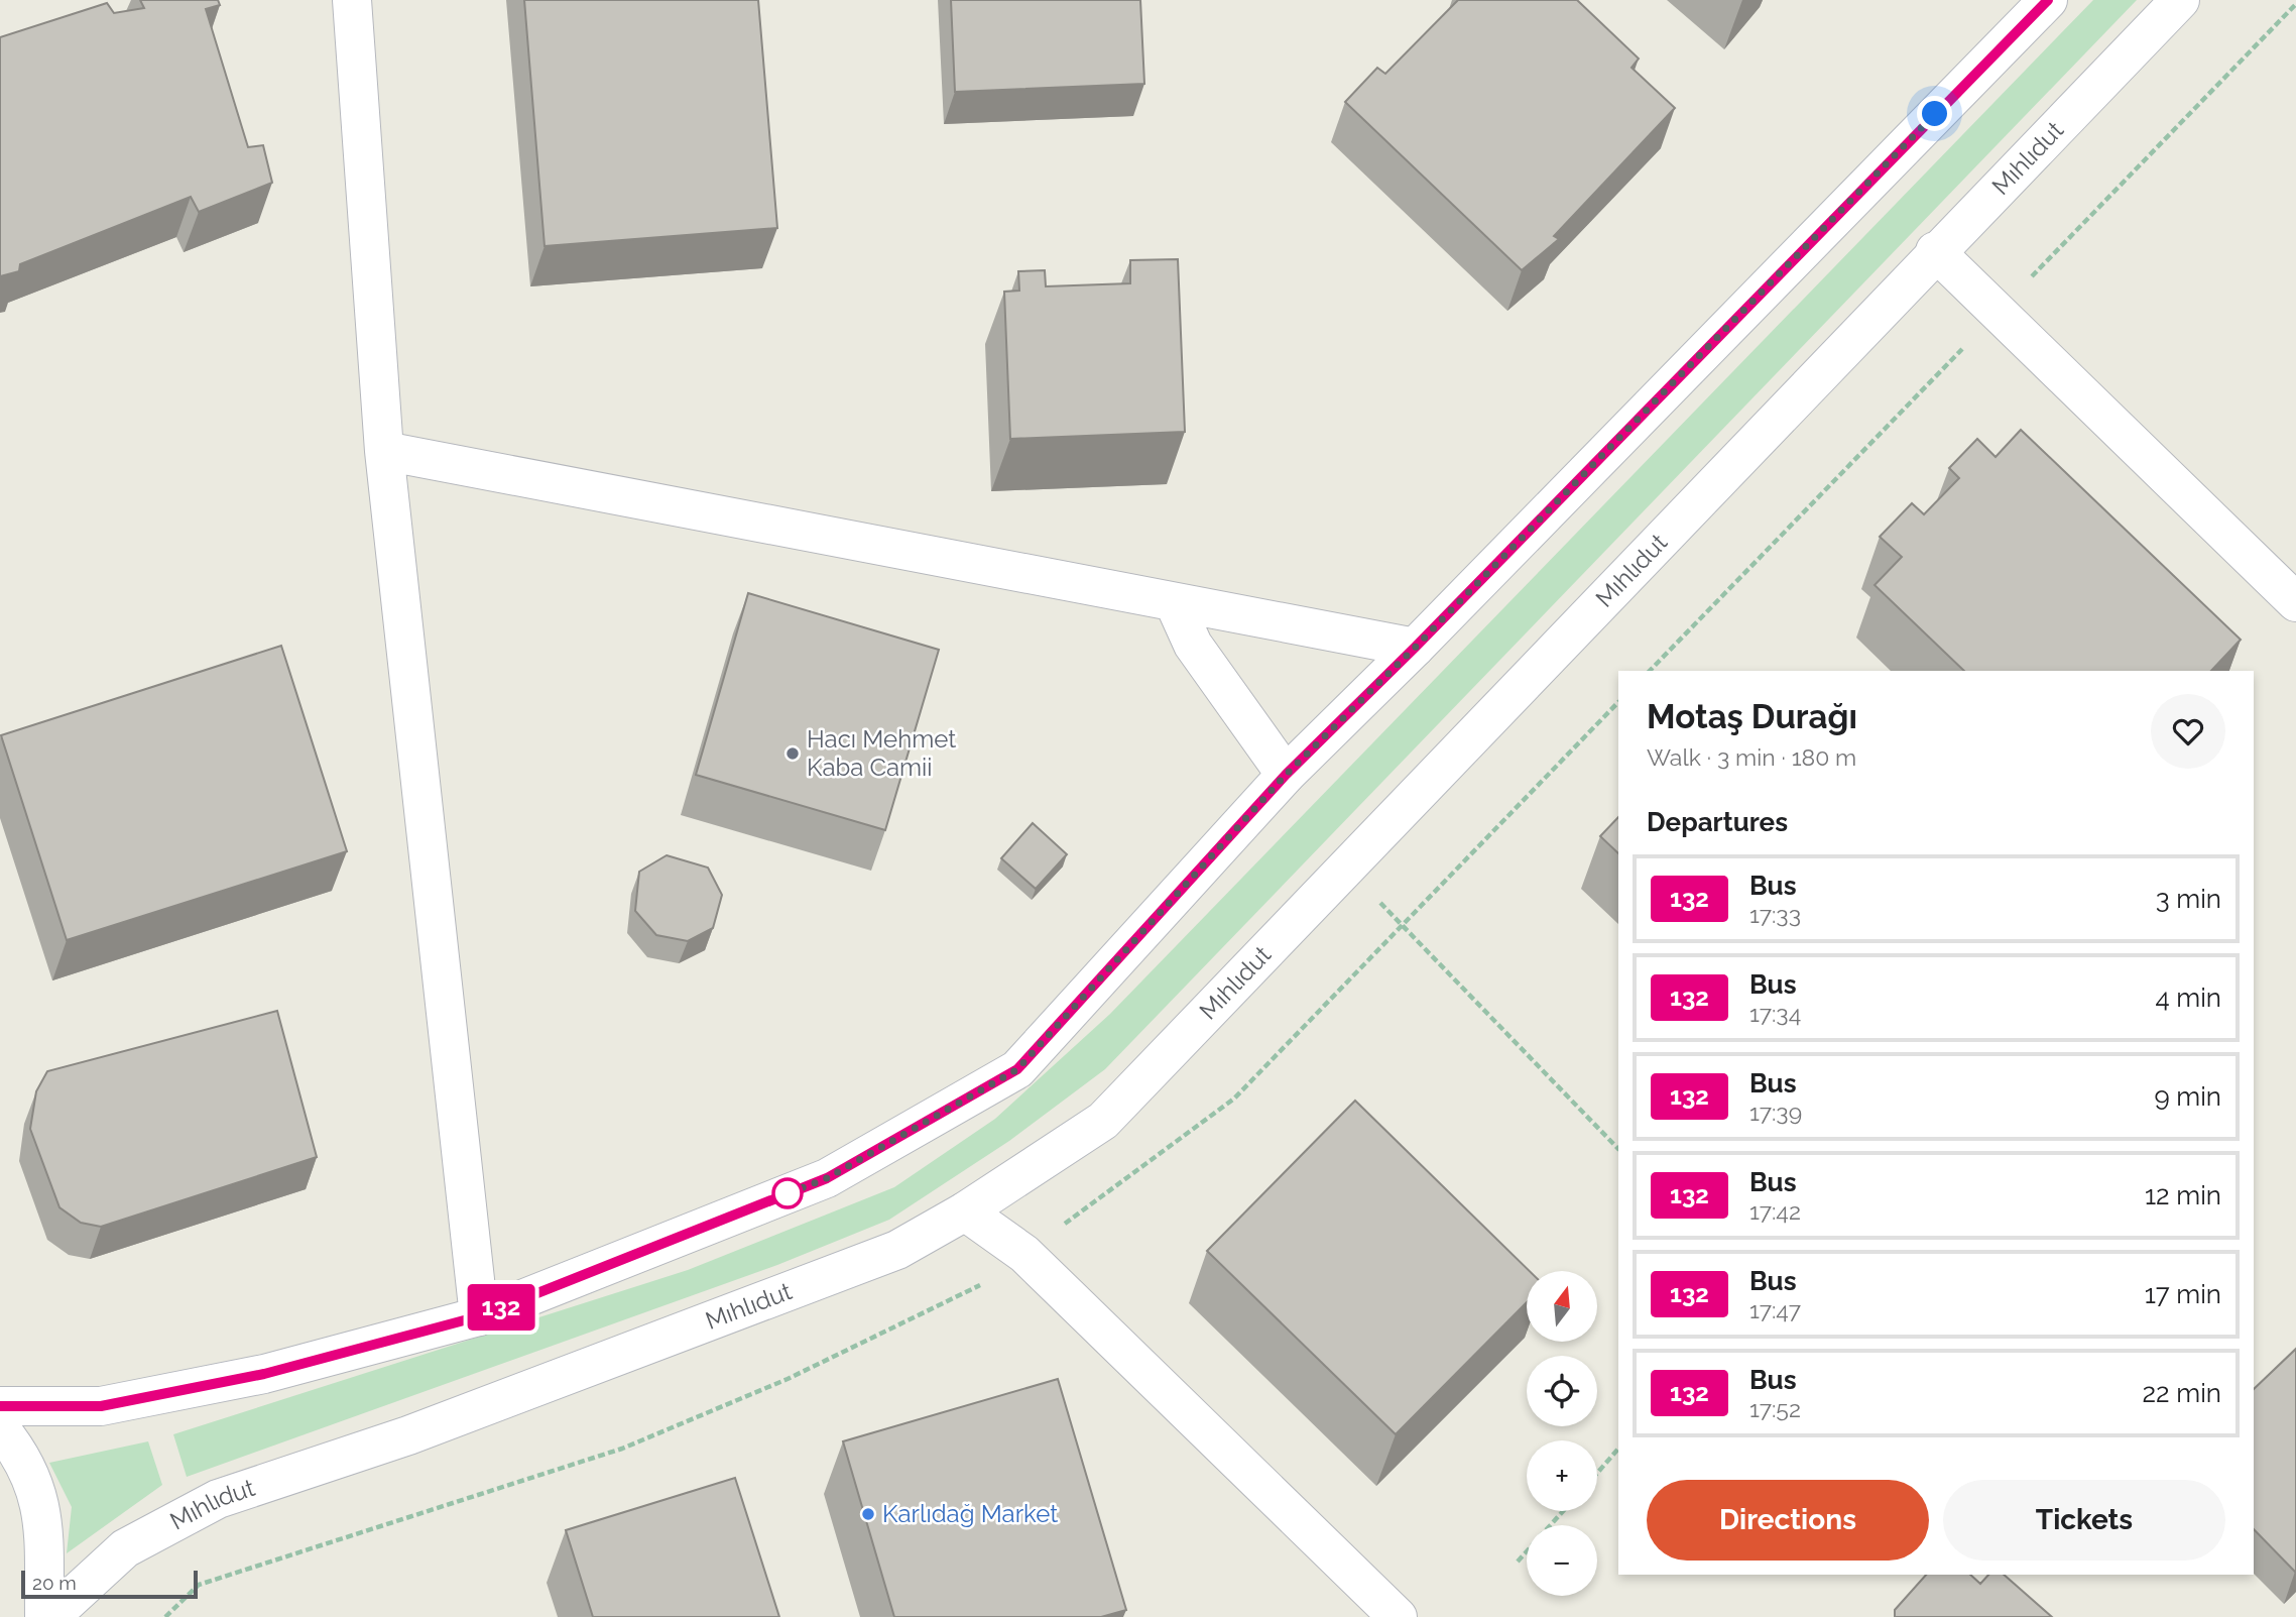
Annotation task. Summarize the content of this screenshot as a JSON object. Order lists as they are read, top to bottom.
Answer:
{
  "streets": {
    "main road": ["Mıhlıdut"]
  },
  "places": ["Hacı Mehmet Kaba Camii", "Karlıdağ Market"],
  "lines": ["bus line 132"],
  "scale_bar": "20 m",
  "north": "top",
  "page": {
    "on_map": "132",
    "heading": [
      ["Motaş Durağı", "Walk · 3 min · 180 m"],
      "Departures"
    ],
    "list": [
      {
        "mark": "132",
        "name": "Bus",
        "note": "17:33",
        "value": "3 min"
      },
      {
        "mark": "132",
        "name": "Bus",
        "note": "17:34",
        "value": "4 min"
      },
      {
        "mark": "132",
        "name": "Bus",
        "note": "17:39",
        "value": "9 min"
      },
      {
        "mark": "132",
        "name": "Bus",
        "note": "17:42",
        "value": "12 min"
      },
      {
        "mark": "132",
        "name": "Bus",
        "note": "17:47",
        "value": "17 min"
      },
      {
        "mark": "132",
        "name": "Bus",
        "note": "17:52",
        "value": "22 min"
      }
    ],
    "map_buttons": ["+", "−"],
    "buttons": ["Directions", "Tickets"],
    "scale": "20 m"
  }
}
